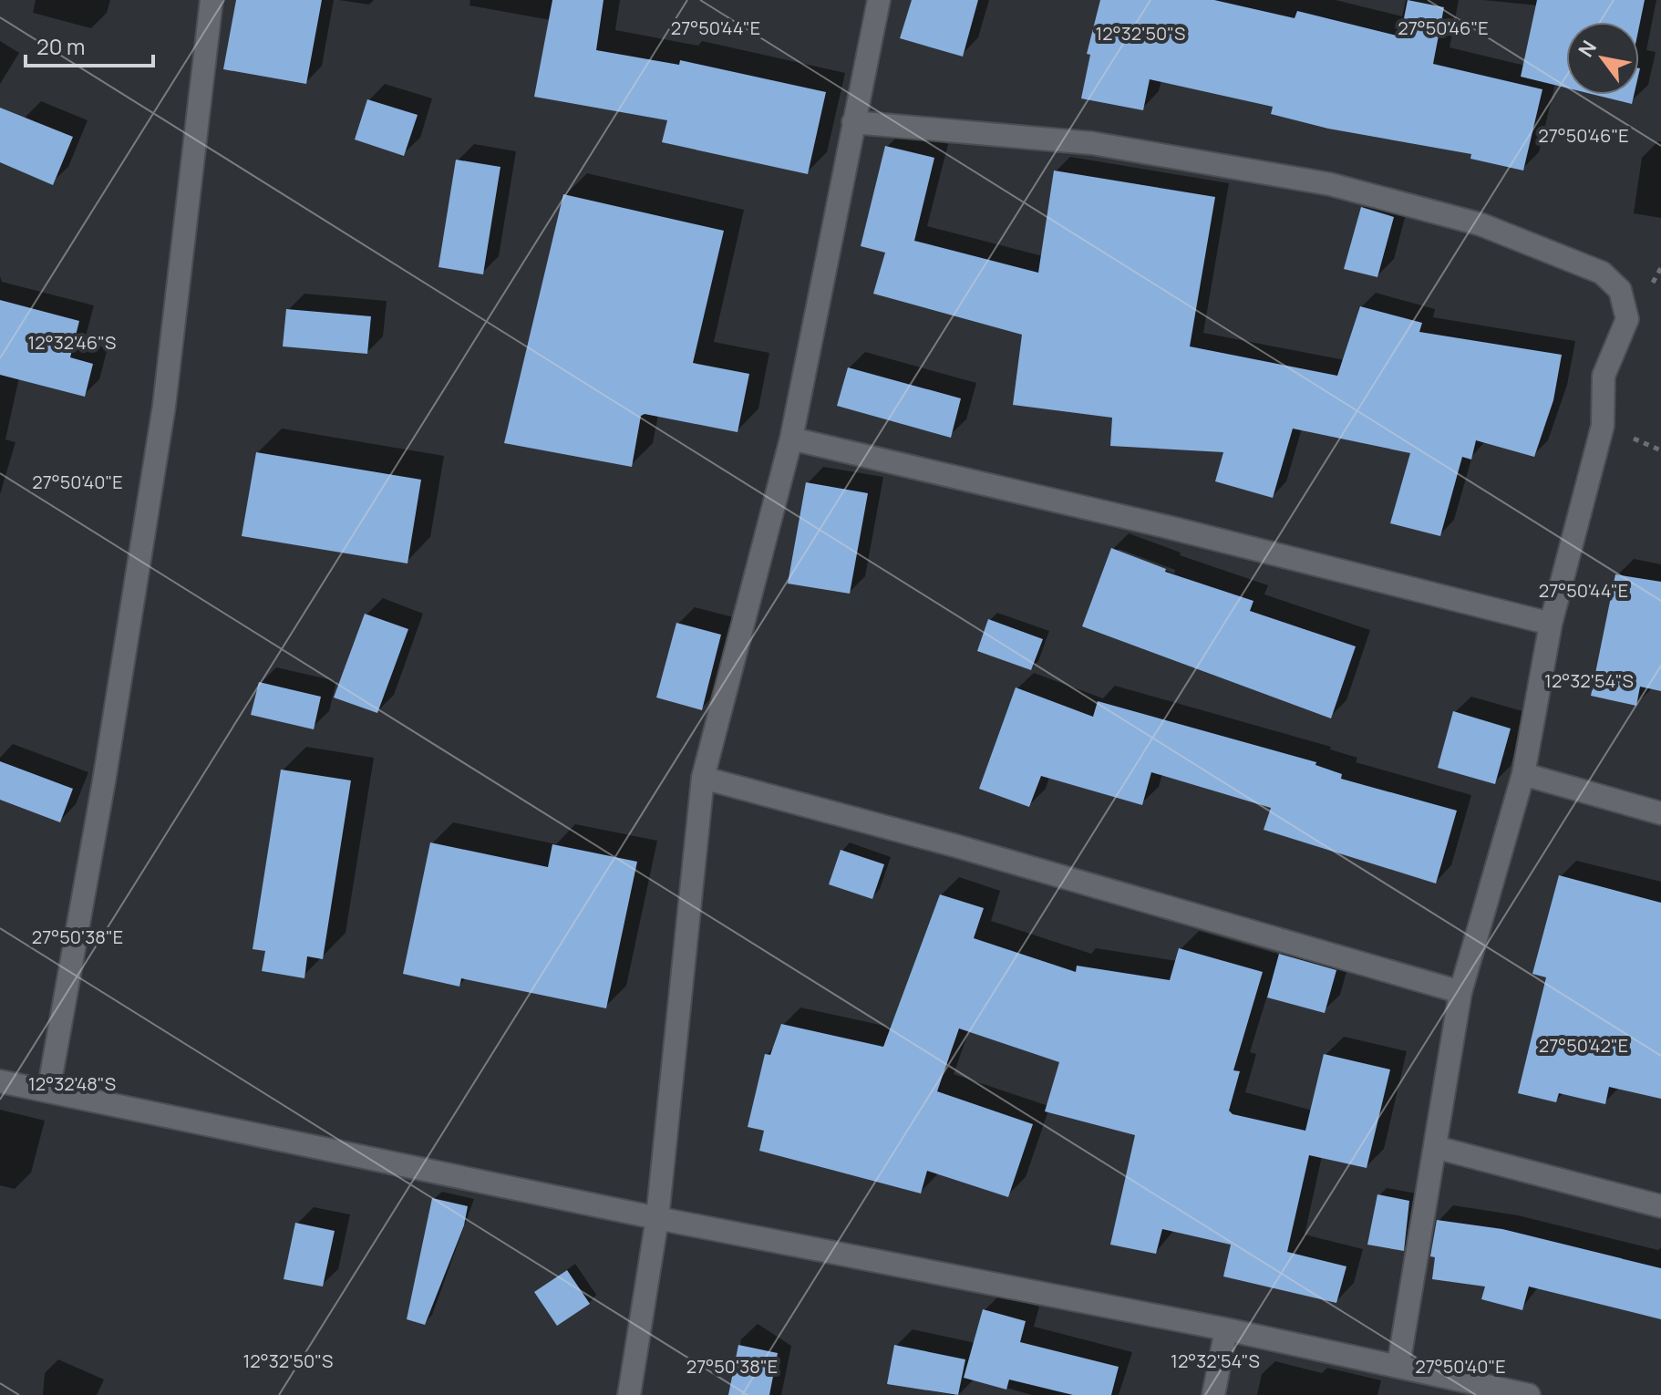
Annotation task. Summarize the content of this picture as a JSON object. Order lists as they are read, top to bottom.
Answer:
{
  "scale_bar": "20 m",
  "north": "top left",
  "coordinates": [
    "27°50'46\"E",
    "27°50'44\"E",
    "12°32'50\"S",
    "12°32'46\"S",
    "27°50'40\"E",
    "12°32'54\"S",
    "27°50'38\"E",
    "27°50'42\"E",
    "12°32'48\"S"
  ]
}
